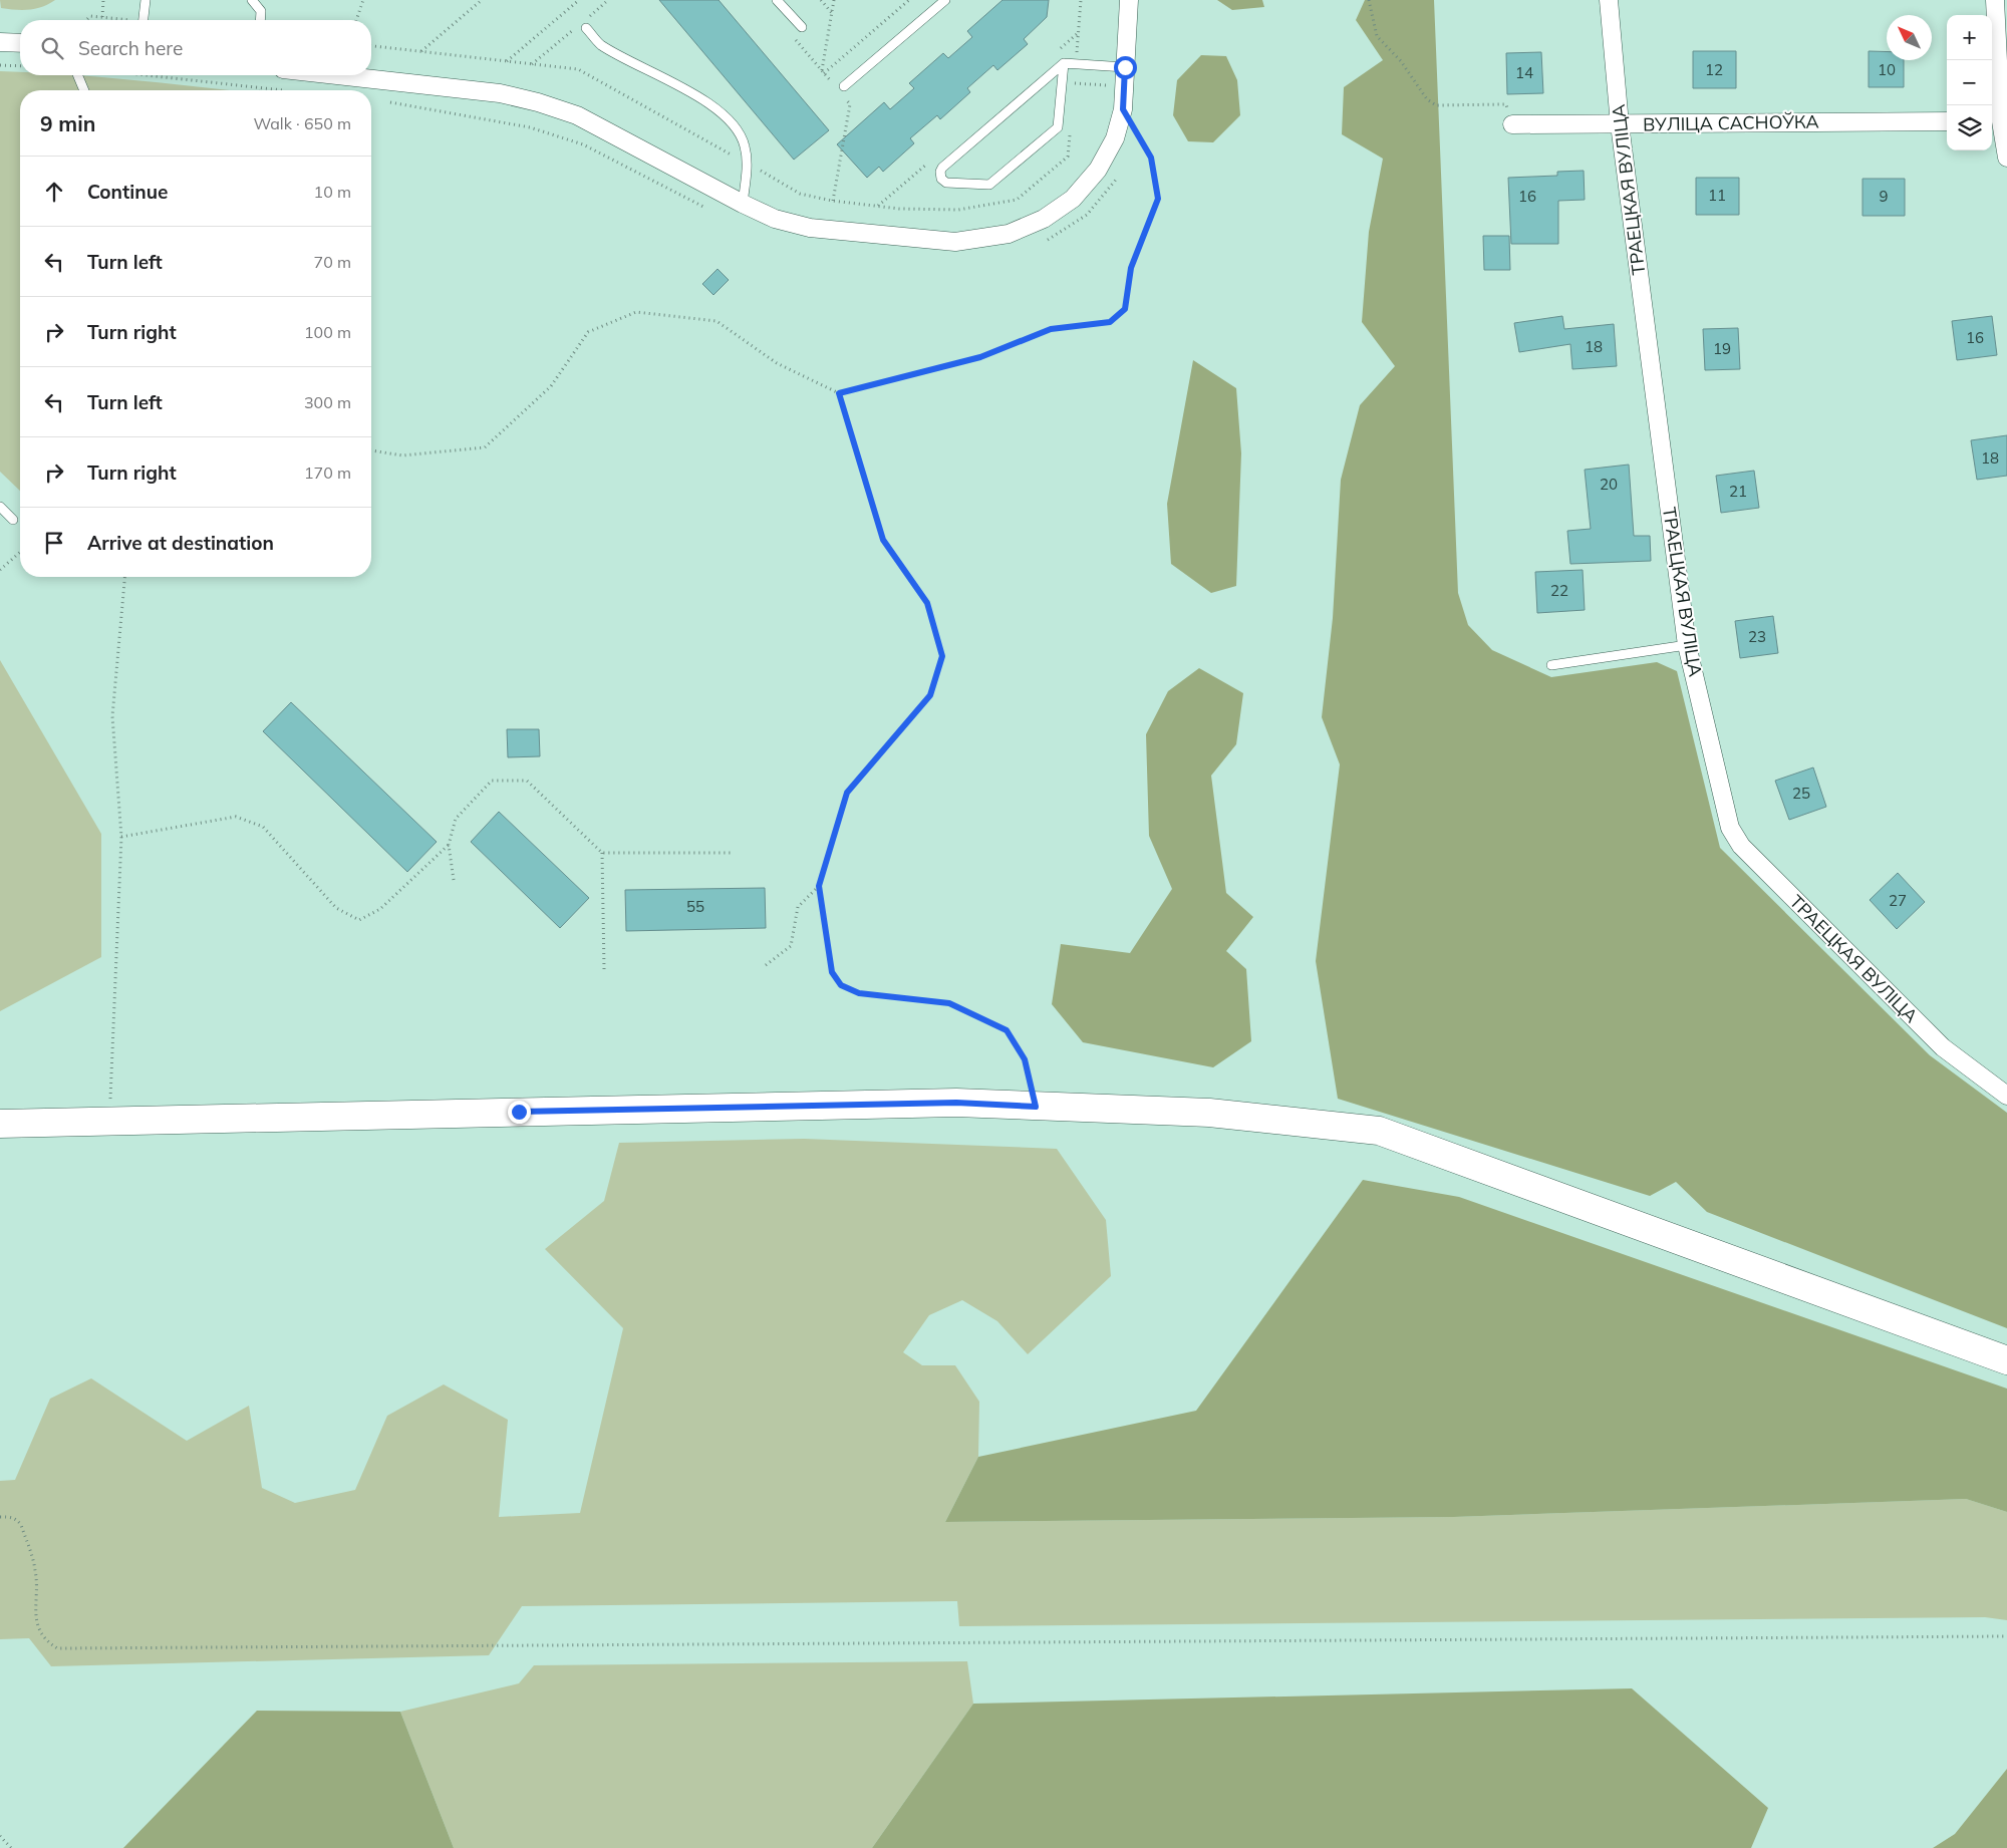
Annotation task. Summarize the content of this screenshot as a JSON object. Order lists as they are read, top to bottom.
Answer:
{
  "streets": {
    "street": ["ВУЛІЦА САСНОЎКА", "ТРАЕЦКАЯ ВУЛІЦА"]
  },
  "crossings": [
    ["ВУЛІЦА САСНОЎКА", "ТРАЕЦКАЯ ВУЛІЦА"]
  ],
  "house_numbers": [
    "12",
    "10",
    "14",
    "11",
    "16",
    "9",
    "16",
    "18",
    "19",
    "18",
    "20",
    "21",
    "22",
    "23",
    "25",
    "27",
    "55"
  ],
  "north": "top left",
  "page": {
    "map_buttons": ["+", "−"],
    "search": "Search here",
    "heading": ["9 min", "Walk · 650 m"],
    "list": [
      ["Continue", "10 m"],
      ["Turn left", "70 m"],
      ["Turn right", "100 m"],
      ["Turn left", "300 m"],
      ["Turn right", "170 m"],
      "Arrive at destination"
    ]
  }
}
